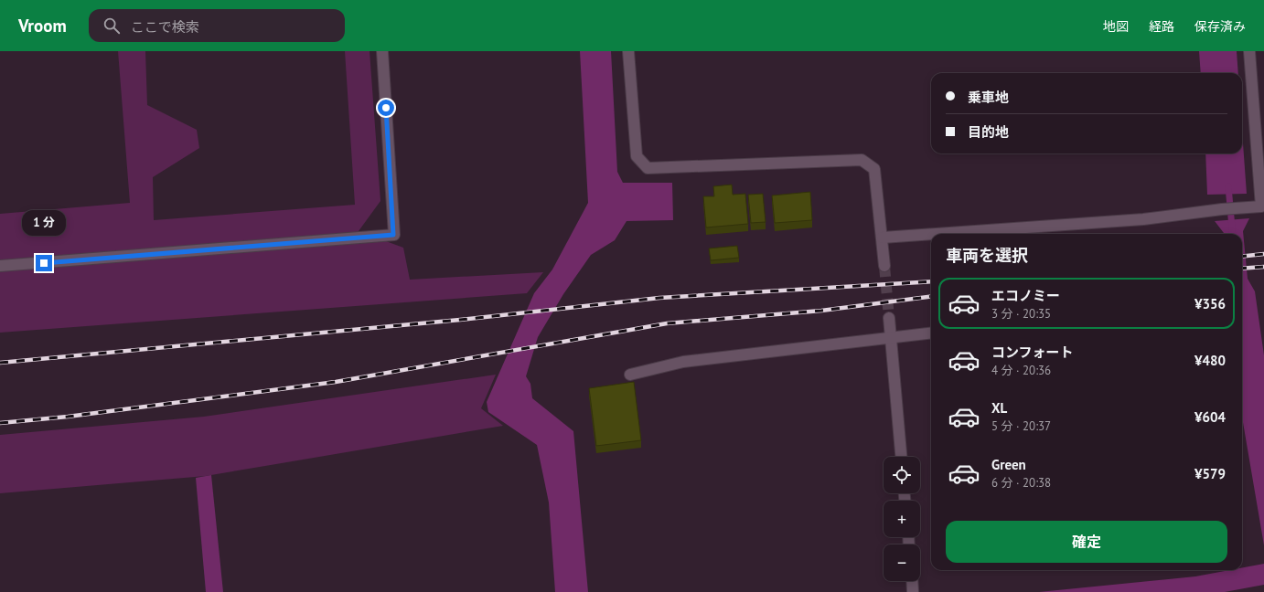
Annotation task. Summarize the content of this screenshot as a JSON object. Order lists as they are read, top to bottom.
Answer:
{
  "page": {
    "header": "Vroom",
    "search": "ここで検索",
    "nav": ["地図", "経路", "保存済み"],
    "banner": ["乗車地", "目的地"],
    "bubble": "1 分",
    "heading": "車両を選択",
    "list": [
      {
        "name": "エコノミー",
        "note": "3 分 · 20:35",
        "value": "¥356"
      },
      {
        "name": "コンフォート",
        "note": "4 分 · 20:36",
        "value": "¥480"
      },
      {
        "name": "XL",
        "note": "5 分 · 20:37",
        "value": "¥604"
      },
      {
        "name": "Green",
        "note": "6 分 · 20:38",
        "value": "¥579"
      }
    ],
    "map_buttons": ["+", "−"],
    "buttons": "確定"
  }
}
